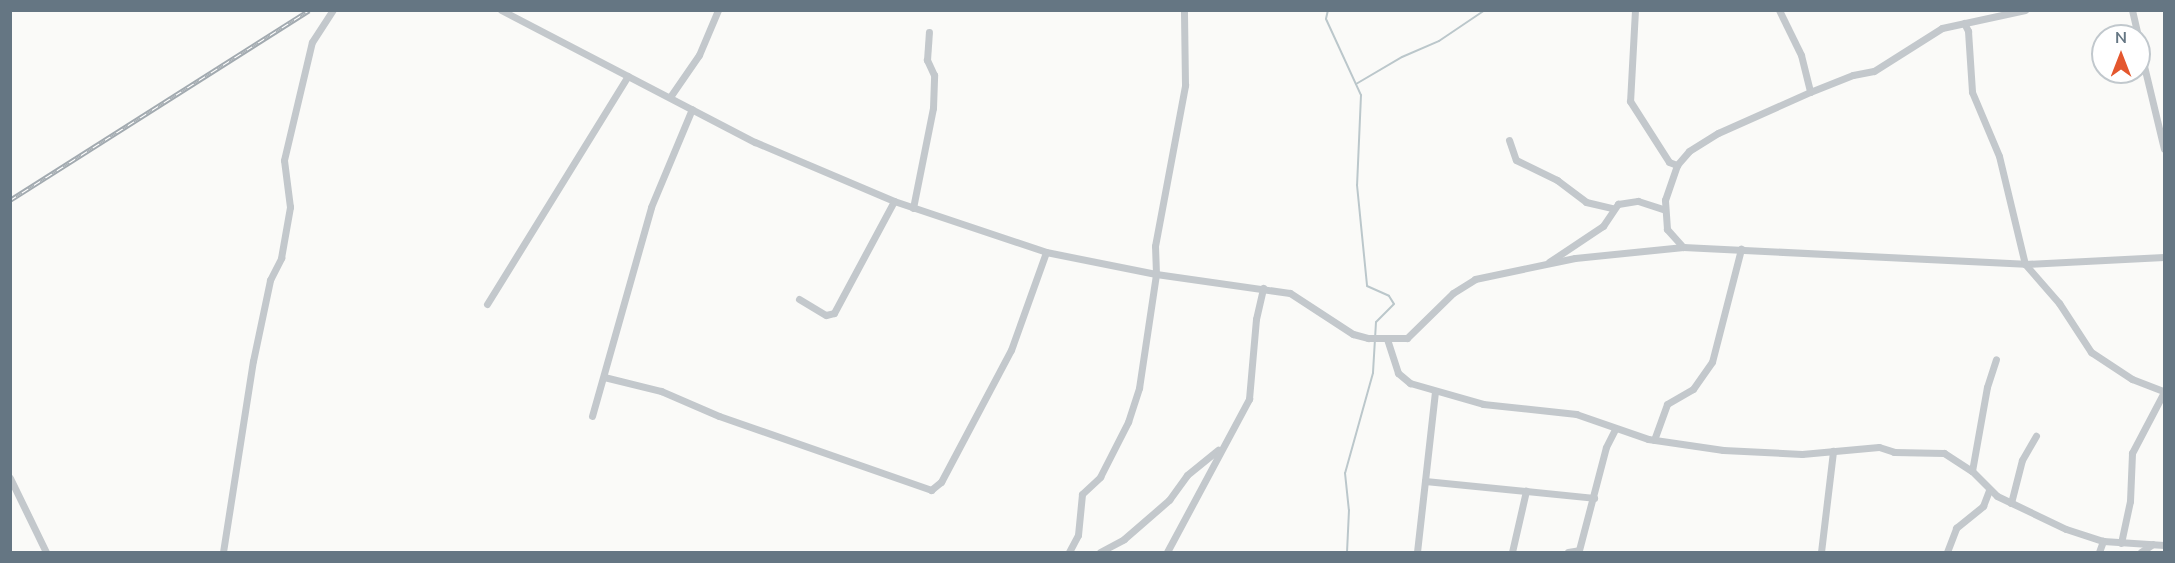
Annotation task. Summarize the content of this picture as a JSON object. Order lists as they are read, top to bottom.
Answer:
{
  "north": "top"
}
